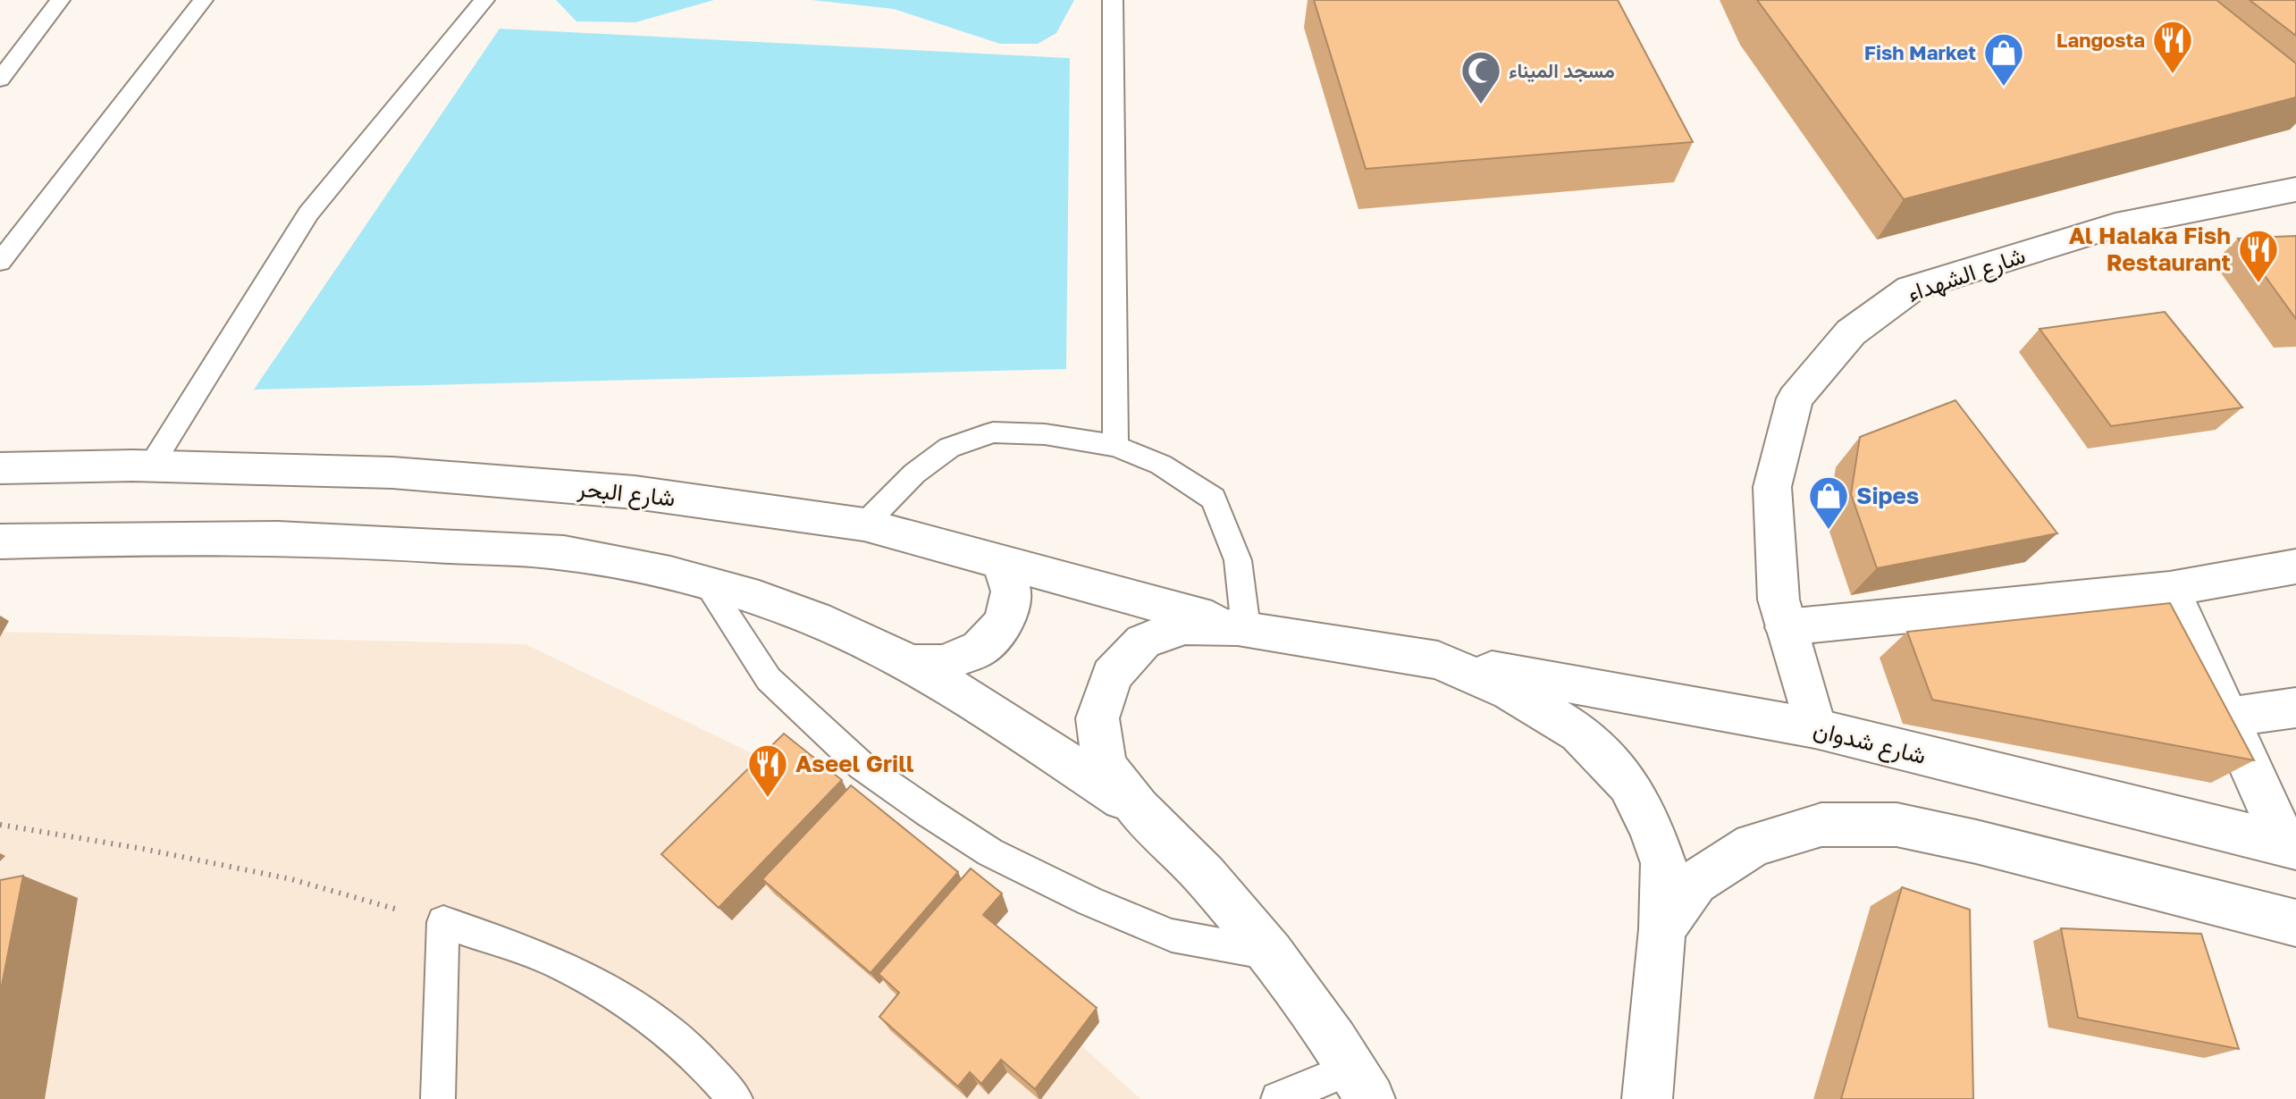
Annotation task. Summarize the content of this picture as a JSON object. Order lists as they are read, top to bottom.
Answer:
{
  "streets": {
    "main road": ["شارع الشهداء", "شارع البحر", "شارع شدوان"]
  },
  "crossings": [
    ["شارع الشهداء", "شارع شدوان"]
  ],
  "places": {
    "restaurant": ["Langosta", "Al Halaka Fish Restaurant", "Aseel Grill"],
    "shop": ["Fish Market", "Sipes"],
    "mosque": ["مسجد الميناء"]
  }
}
